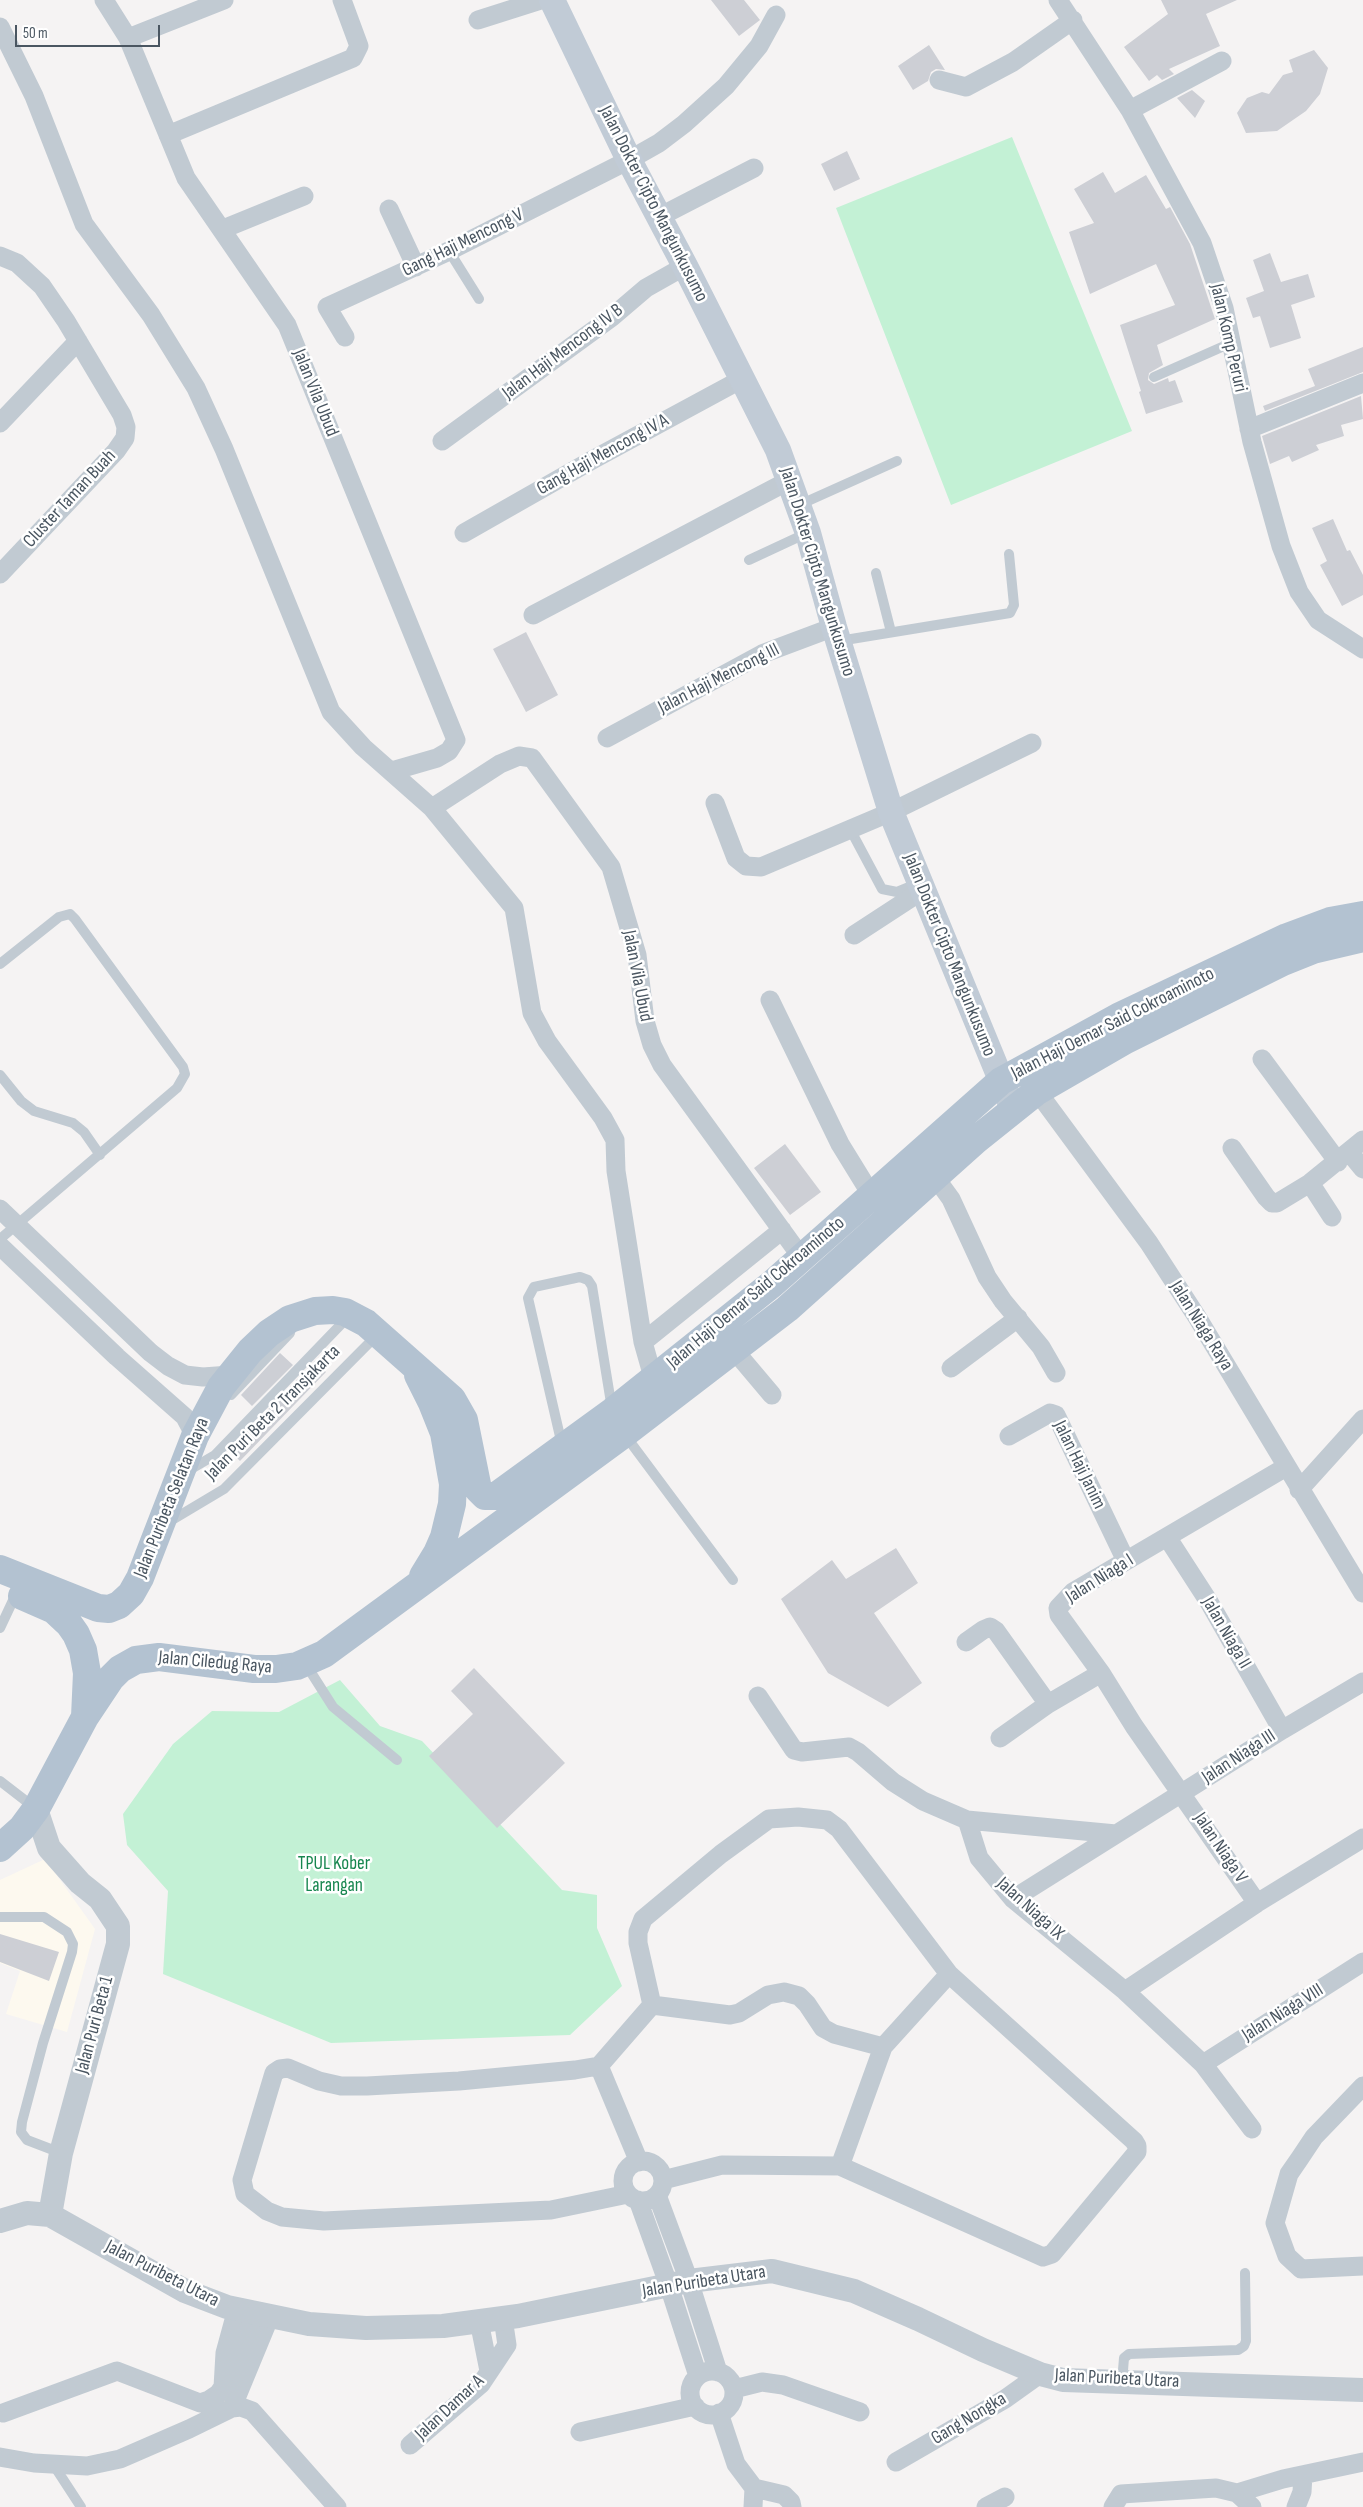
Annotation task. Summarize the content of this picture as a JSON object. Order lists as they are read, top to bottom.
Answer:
{
  "streets": {
    "main road": [
      "Jalan Dokter Cipto Mangunkusumo",
      "Jalan Haji Oemar Said Cokroaminoto",
      "Jalan Puribeta Selatan Raya",
      "Jalan Ciledug Raya"
    ],
    "street": [
      "Gang Haji Mencong V",
      "Jalan Komp Peruri",
      "Jalan Haji Mencong IV B",
      "Jalan Vila Ubud",
      "Gang Haji Mencong IV A",
      "Cluster Taman Buah",
      "Jalan Haji Mencong III",
      "Jalan Niaga Raya",
      "Jalan Haji Janim",
      "Jalan Niaga I",
      "Jalan Niaga II",
      "Jalan Niaga III",
      "Jalan Niaga V",
      "Jalan Niaga IX",
      "Jalan Niaga VIII",
      "Jalan Puri Beta 1",
      "Jalan Puribeta Utara",
      "Jalan Damar A",
      "Gang Nongka"
    ],
    "lane": ["Jalan Puri Beta 2 Transjakarta"]
  },
  "crossings": [
    ["Jalan Dokter Cipto Mangunkusumo", "Gang Haji Mencong V"],
    ["Jalan Dokter Cipto Mangunkusumo", "Jalan Haji Mencong IV B"],
    ["Jalan Dokter Cipto Mangunkusumo", "Gang Haji Mencong IV A"],
    ["Jalan Dokter Cipto Mangunkusumo", "Jalan Haji Mencong III"],
    ["Jalan Dokter Cipto Mangunkusumo", "Jalan Haji Oemar Said Cokroaminoto"],
    ["Jalan Dokter Cipto Mangunkusumo", "Jalan Niaga Raya"],
    ["Jalan Vila Ubud", "Jalan Haji Oemar Said Cokroaminoto"],
    ["Jalan Haji Oemar Said Cokroaminoto", "Jalan Niaga Raya"],
    ["Jalan Haji Oemar Said Cokroaminoto", "Jalan Ciledug Raya"],
    ["Jalan Niaga Raya", "Jalan Niaga I"],
    ["Jalan Puri Beta 2 Transjakarta", "Jalan Puribeta Selatan Raya"],
    ["Jalan Haji Janim", "Jalan Niaga I"],
    ["Jalan Niaga I", "Jalan Niaga II"],
    ["Jalan Niaga I", "Jalan Niaga III"],
    ["Jalan Niaga I", "Jalan Niaga V"],
    ["Jalan Niaga II", "Jalan Niaga III"],
    ["Jalan Ciledug Raya", "Jalan Puri Beta 1"],
    ["Jalan Niaga III", "Jalan Niaga V"],
    ["Jalan Niaga III", "Jalan Niaga IX"],
    ["Jalan Niaga IX", "Jalan Niaga VIII"],
    ["Jalan Puri Beta 1", "Jalan Puribeta Utara"],
    ["Jalan Puribeta Utara", "Jalan Damar A"],
    ["Jalan Puribeta Utara", "Gang Nongka"]
  ],
  "parks": ["TPUL Kober Larangan"],
  "scale_bar": "50 m"
}
